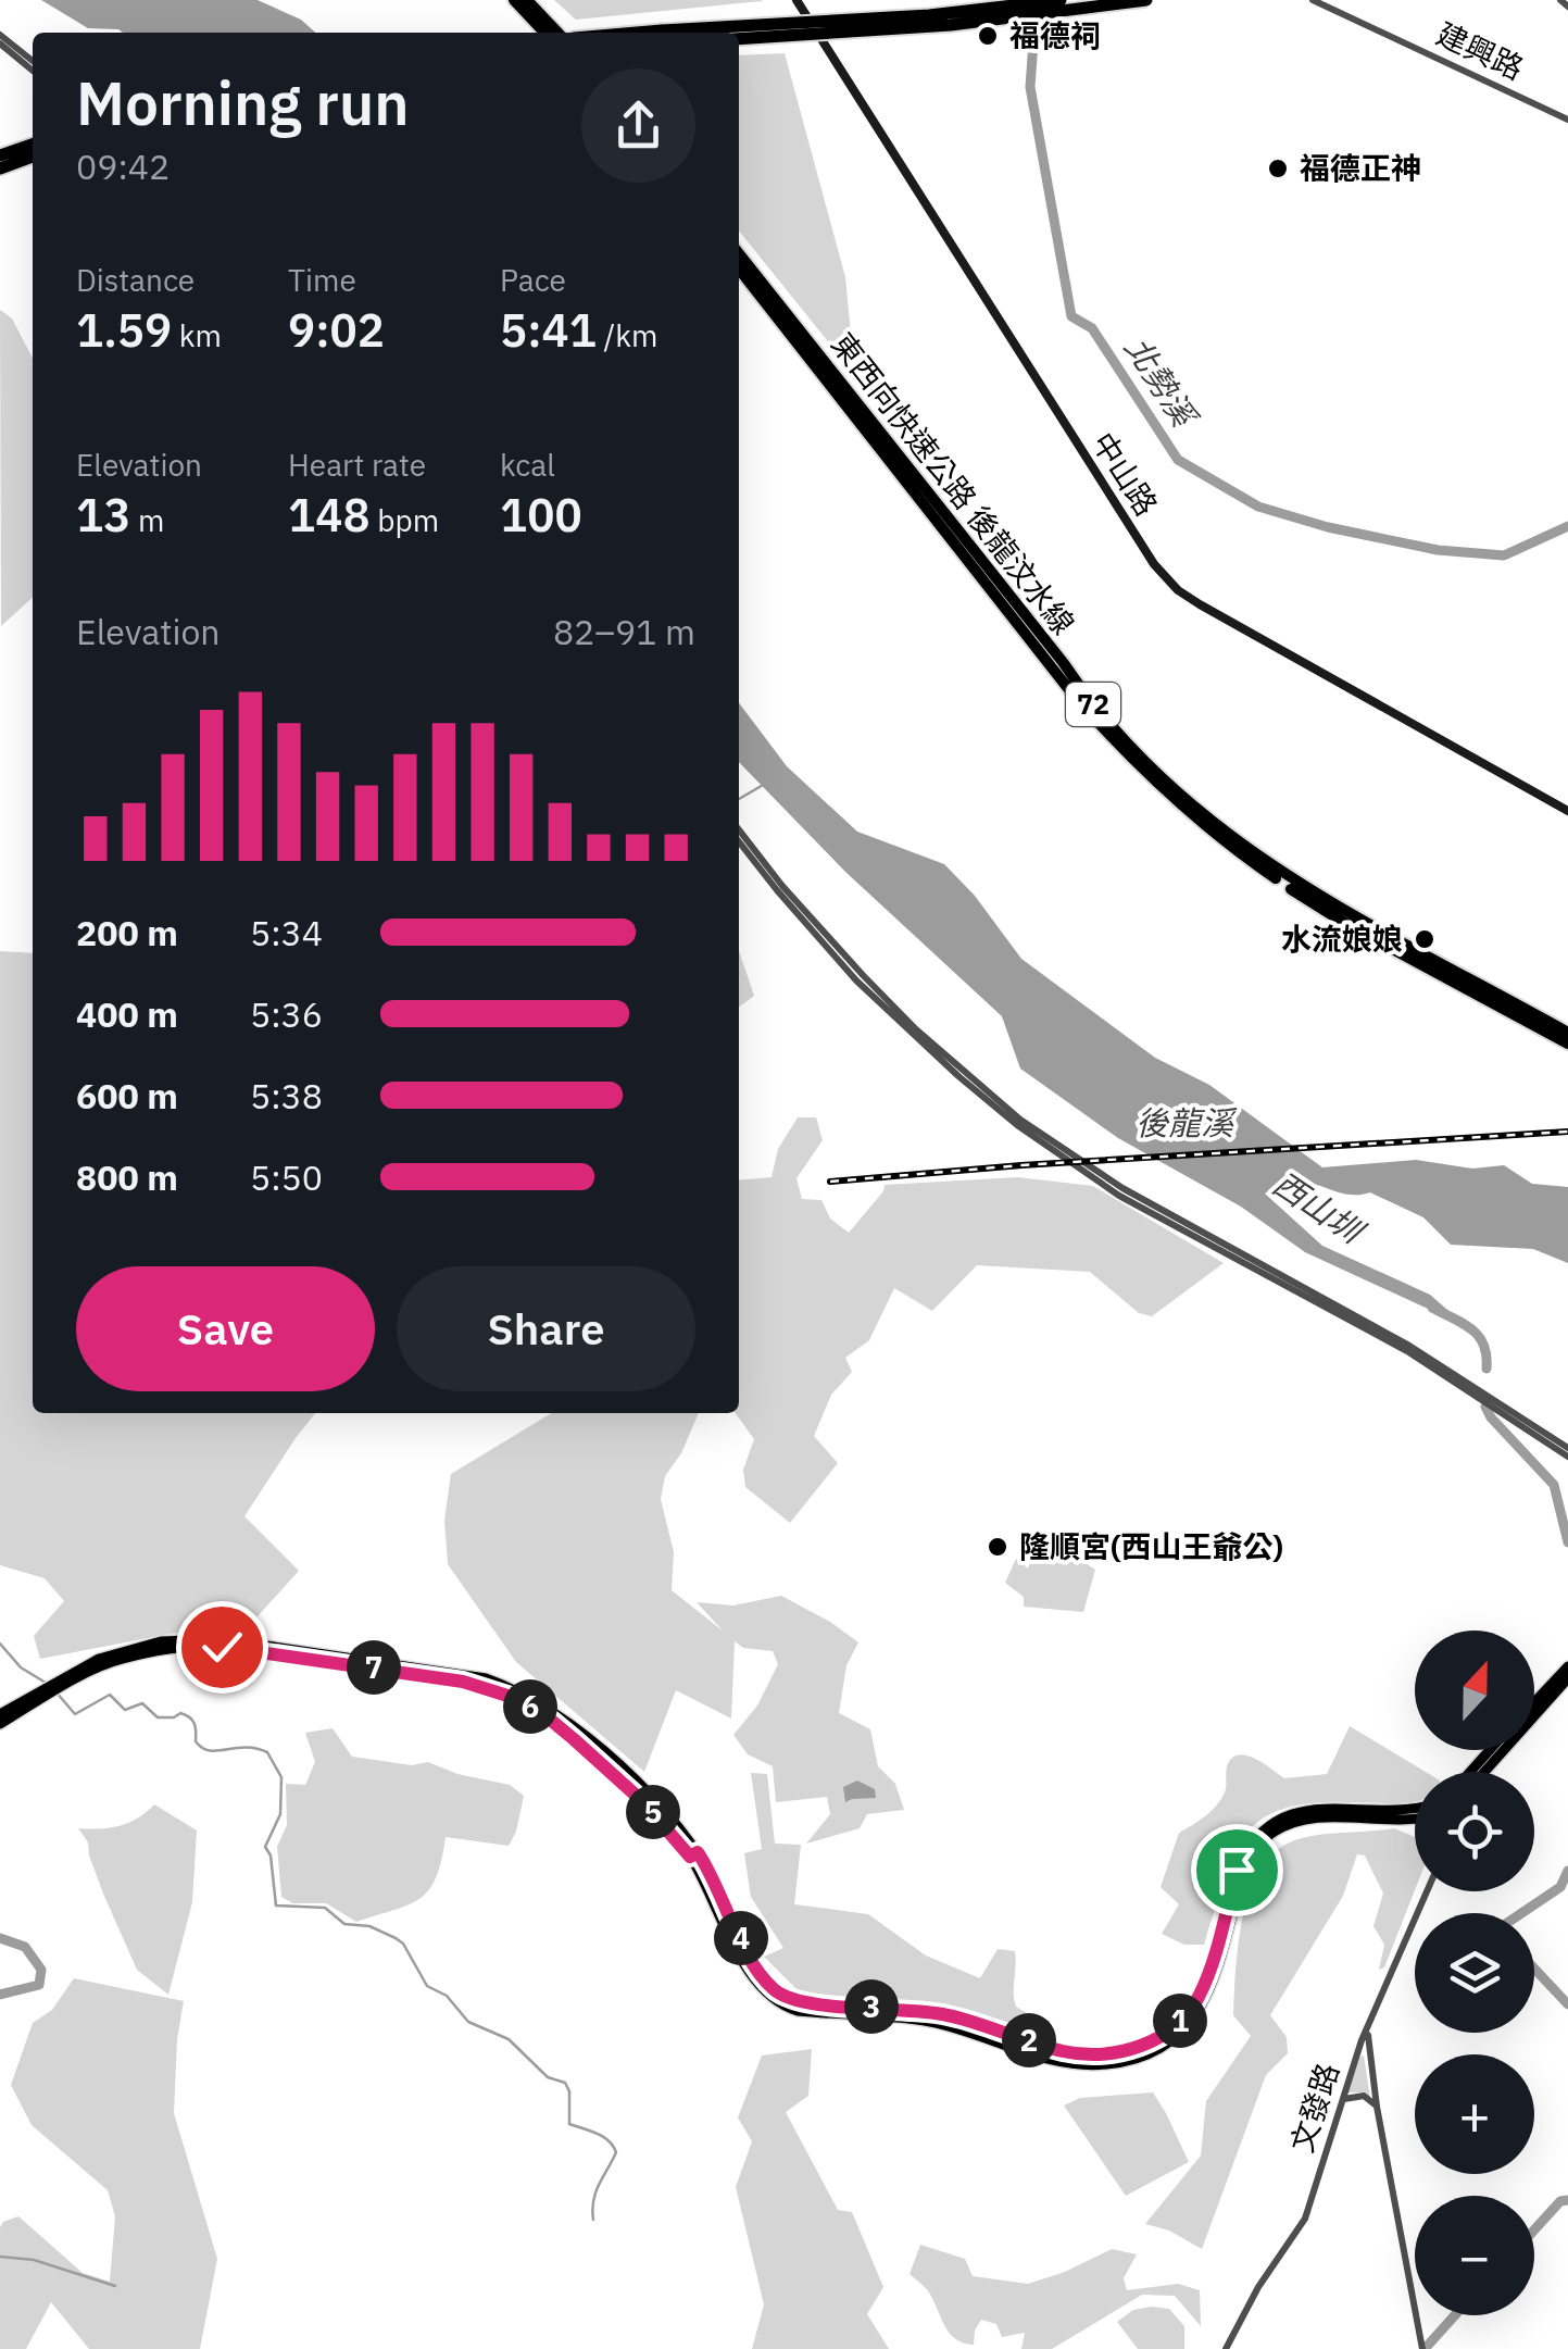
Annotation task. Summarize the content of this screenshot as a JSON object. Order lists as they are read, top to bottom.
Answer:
{
  "streets": {
    "highway": ["東西向快速公路 後龍汶水線", "72"],
    "main road": ["中山路"],
    "street": ["建興路", "文發路"]
  },
  "water": ["北勢溪", "後龍溪", "西山圳"],
  "places": [
    "福德祠",
    "福德正神",
    "水流娘娘",
    "隆順宮(西山王爺公)"
  ],
  "north": "top",
  "page": {
    "heading": ["Morning run", "09:42"],
    "stats": [
      ["Distance", "1.59 km"],
      ["Time", "9:02"],
      ["Pace", "5:41 /km"],
      ["Elevation", "13 m"],
      ["Heart rate", "148 bpm"],
      ["kcal", "100"]
    ],
    "chart": ["Elevation", "82–91 m"],
    "list": [
      {
        "name": "200 m",
        "note": "5:34"
      },
      {
        "name": "400 m",
        "note": "5:36"
      },
      {
        "name": "600 m",
        "note": "5:38"
      },
      {
        "name": "800 m",
        "note": "5:50"
      }
    ],
    "buttons": ["Save", "Share"],
    "map_buttons": ["+", "−"],
    "pins": [
      "7",
      "6",
      "5",
      "4",
      "3",
      "1",
      "2"
    ]
  }
}
